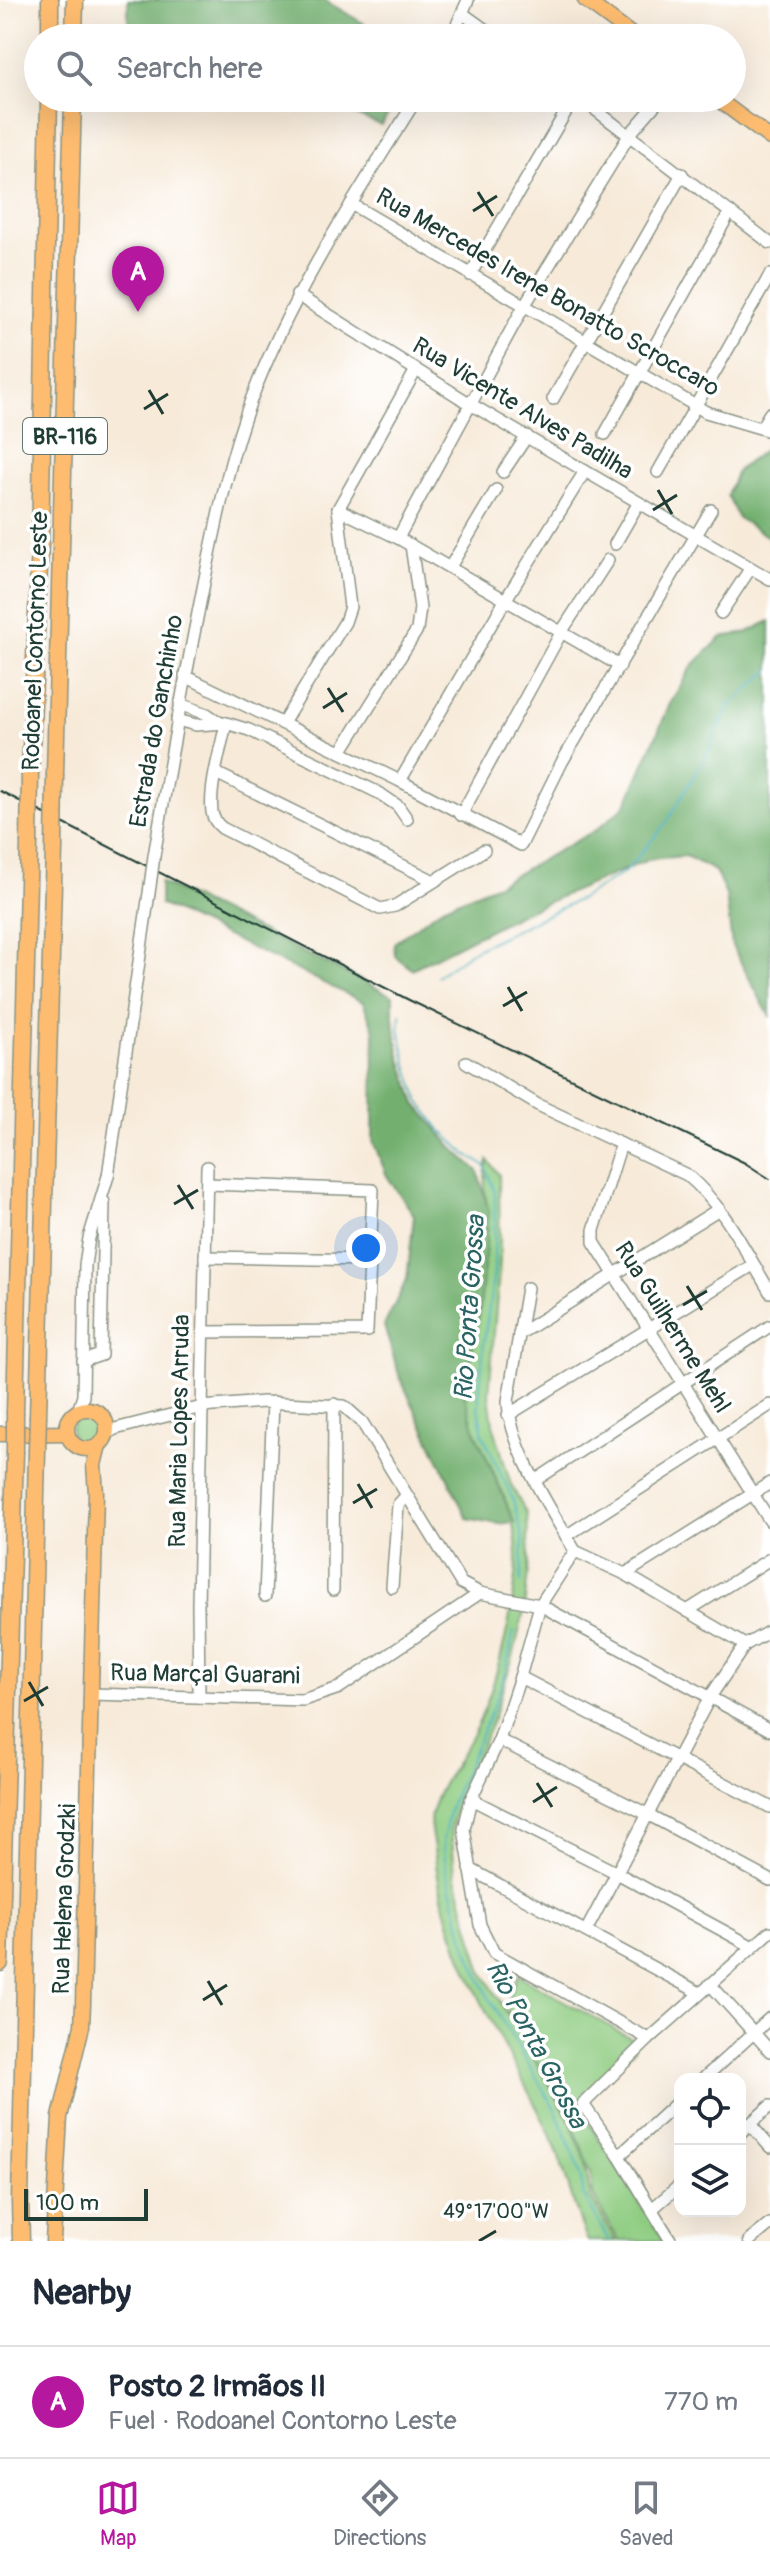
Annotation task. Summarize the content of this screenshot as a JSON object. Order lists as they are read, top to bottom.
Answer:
{
  "streets": {
    "highway": ["BR-116", "Rodoanel Contorno Leste"],
    "main road": ["Rua Helena Grodzki"],
    "street": [
      "Rua Mercedes Irene Bonatto Scroccaro",
      "Rua Vicente Alves Padilha",
      "Estrada do Ganchinho",
      "Rua Guilherme Mehl",
      "Rua Maria Lopes Arruda",
      "Rua Marçal Guarani"
    ]
  },
  "crossings": [
    ["Rua Mercedes Irene Bonatto Scroccaro", "Estrada do Ganchinho"],
    ["Rua Vicente Alves Padilha", "Estrada do Ganchinho"],
    ["Estrada do Ganchinho", "Rua Helena Grodzki"],
    ["Rua Maria Lopes Arruda", "Rua Marçal Guarani"],
    ["Rua Marçal Guarani", "Rua Helena Grodzki"]
  ],
  "water": ["Rio Ponta Grossa"],
  "scale_bar": "100 m",
  "page": {
    "search": "Search here",
    "pins": "A",
    "scale": "100 m",
    "heading": "Nearby",
    "list": [
      {
        "mark": "A",
        "name": "Posto 2 Irmãos II",
        "note": "Fuel · Rodoanel Contorno Leste",
        "value": "770 m"
      }
    ],
    "nav": ["Map", "Directions", "Saved"]
  },
  "coordinates": ["49°17'00\"W"]
}
